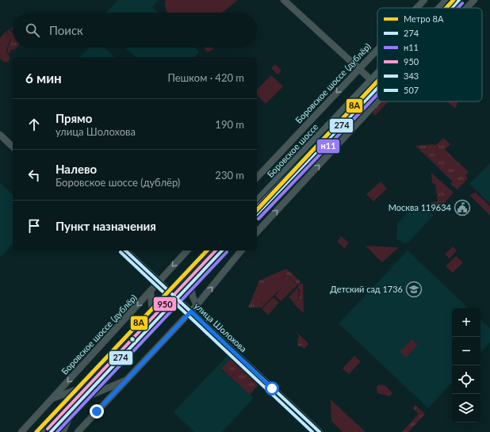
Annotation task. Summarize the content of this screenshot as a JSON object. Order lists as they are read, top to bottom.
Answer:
{
  "streets": {
    "main road": ["Боровское шоссе"],
    "street": ["Боровское шоссе (дублёр)", "улица Шолохова"]
  },
  "crossings": [
    ["Боровское шоссе (дублёр)", "улица Шолохова"]
  ],
  "places": {
    "public building": ["Москва 119634"],
    "school or university": ["Детский сад 1736"]
  },
  "lines": [
    "metro line 8А",
    "transit line 274",
    "transit line 950",
    "transit line н11",
    "transit line 343",
    "transit line 507"
  ],
  "legend": [
    "Метро 8А",
    "274",
    "н11",
    "950",
    "343",
    "507"
  ],
  "page": {
    "search": "Поиск",
    "heading": ["6 мин", "Пешком · 420 m"],
    "list": [
      ["Прямо", "улица Шолохова", "190 m"],
      ["Налево", "Боровское шоссе (дублёр)", "230 m"],
      "Пункт назначения"
    ],
    "map_buttons": ["+", "−"]
  }
}
